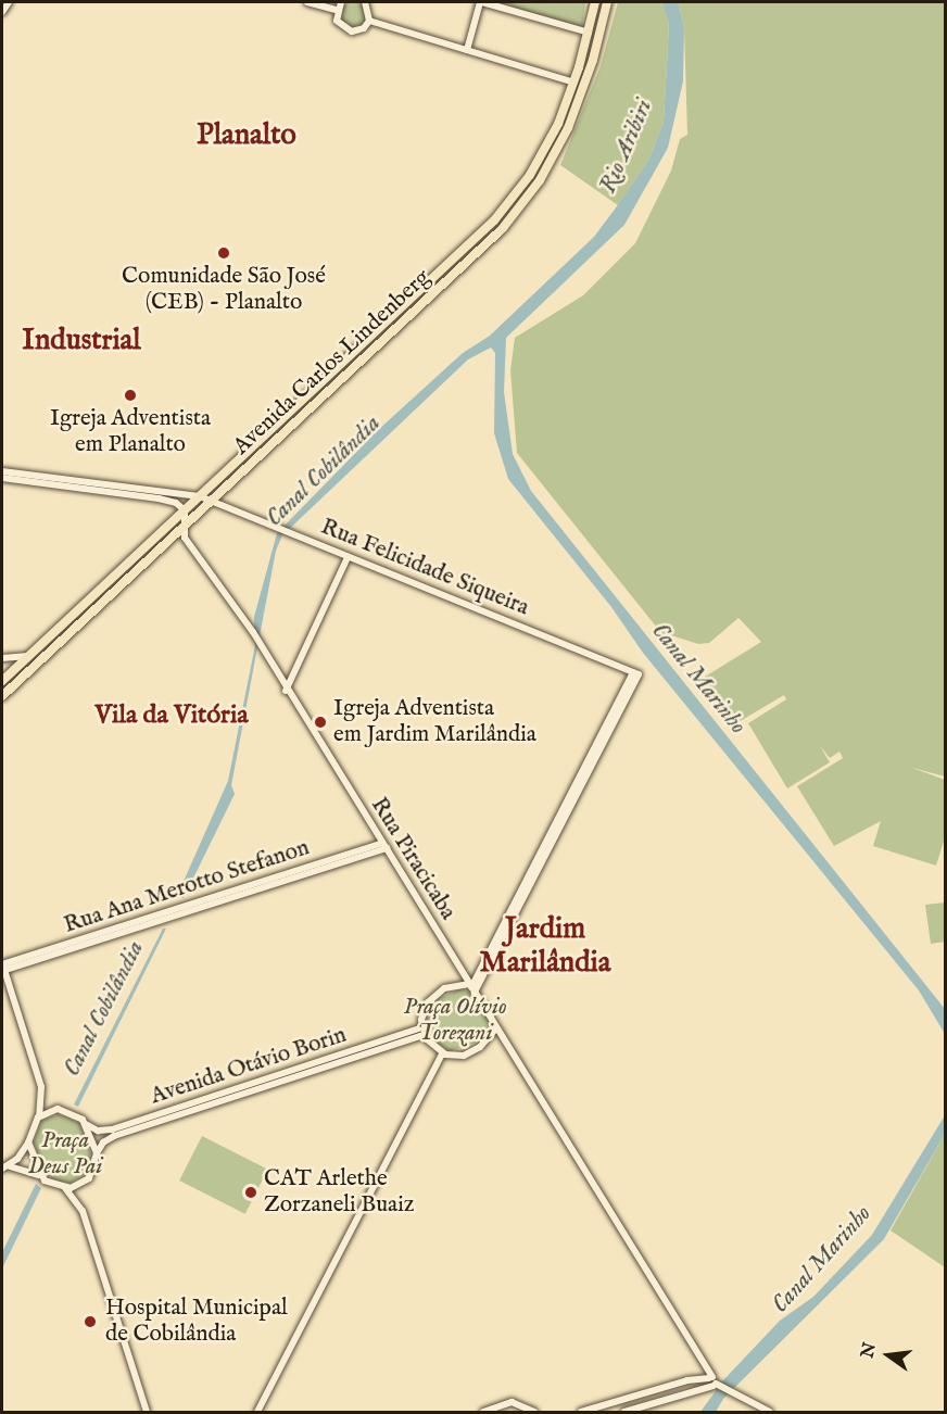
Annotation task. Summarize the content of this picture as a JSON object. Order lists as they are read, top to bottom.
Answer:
{
  "streets": {
    "main road": ["Avenida Carlos Lindenberg"],
    "street": [
      "Rua Felicidade Siqueira",
      "Rua Piracicaba",
      "Rua Ana Merotto Stefanon",
      "Avenida Otávio Borin"
    ]
  },
  "crossings": [
    ["Avenida Carlos Lindenberg", "Rua Felicidade Siqueira"],
    ["Avenida Carlos Lindenberg", "Rua Piracicaba"],
    ["Rua Felicidade Siqueira", "Rua Piracicaba"],
    ["Rua Felicidade Siqueira", "Avenida Otávio Borin"],
    ["Rua Piracicaba", "Rua Ana Merotto Stefanon"],
    ["Rua Piracicaba", "Avenida Otávio Borin"]
  ],
  "districts": [
    "Planalto",
    "Industrial",
    "Vila da Vitória",
    "Jardim Marilândia"
  ],
  "water": ["Rio Aribiri", "Canal Cobilândia", "Canal Marinho"],
  "parks": ["Praça Olívio Torezani", "Praça Deus Pai"],
  "places": [
    "Comunidade São José (CEB) - Planalto",
    "Igreja Adventista em Planalto",
    "Igreja Adventista em Jardim Marilândia",
    "CAT Arlethe Zorzaneli Buaiz",
    "Hospital Municipal de Cobilândia"
  ],
  "north": "left"
}
